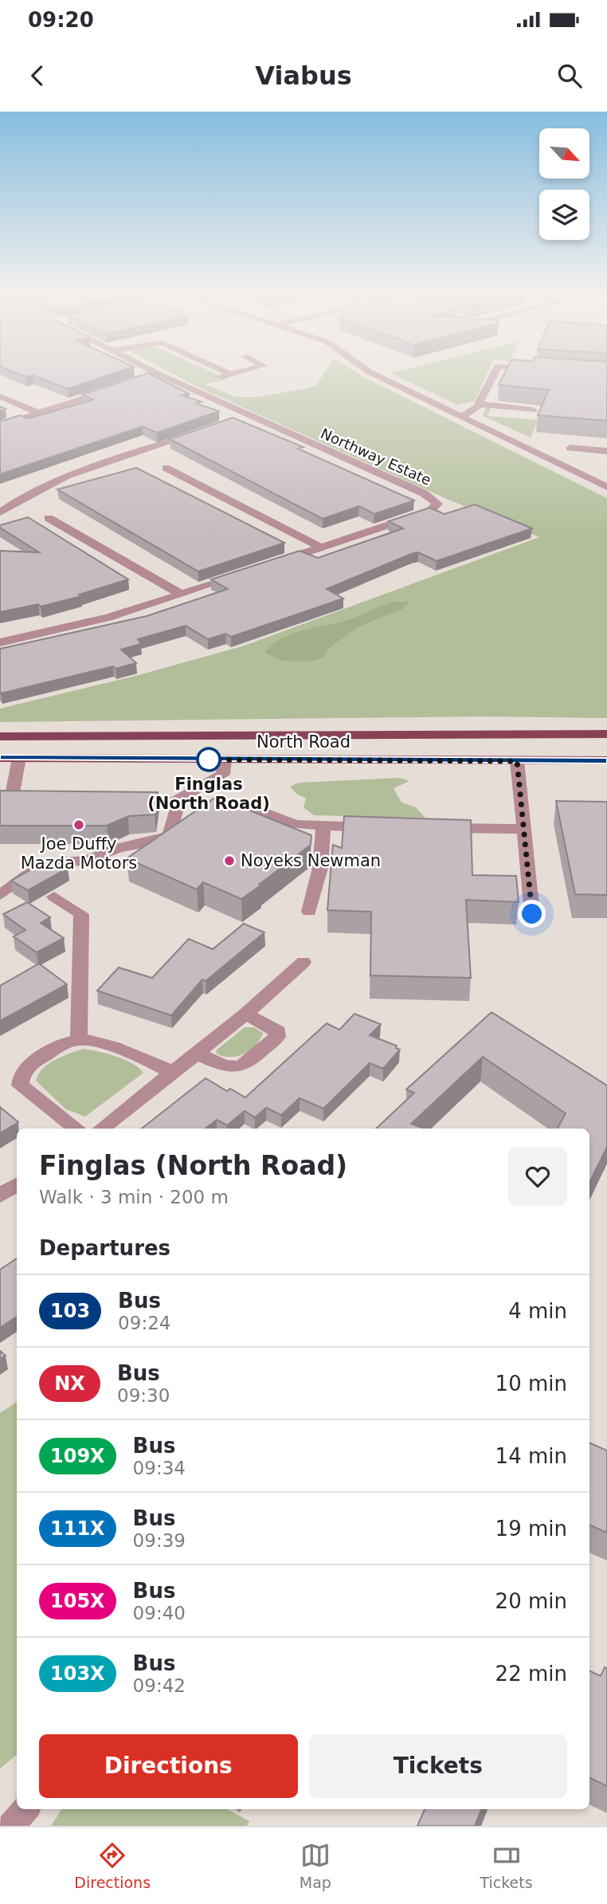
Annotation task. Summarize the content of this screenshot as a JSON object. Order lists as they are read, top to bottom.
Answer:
{
  "streets": {
    "main road": ["North Road"],
    "street": ["Northway Estate"]
  },
  "places": ["Finglas (North Road)", "Joe Duffy Mazda Motors", "Noyeks Newman"],
  "lines": ["bus line 103"],
  "north": "bottom right",
  "page": {
    "status": "09:20",
    "header": "Viabus",
    "heading": [
      ["Finglas (North Road)", "Walk · 3 min · 200 m"],
      "Departures"
    ],
    "list": [
      {
        "mark": "103",
        "name": "Bus",
        "note": "09:24",
        "value": "4 min"
      },
      {
        "mark": "NX",
        "name": "Bus",
        "note": "09:30",
        "value": "10 min"
      },
      {
        "mark": "109X",
        "name": "Bus",
        "note": "09:34",
        "value": "14 min"
      },
      {
        "mark": "111X",
        "name": "Bus",
        "note": "09:39",
        "value": "19 min"
      },
      {
        "mark": "105X",
        "name": "Bus",
        "note": "09:40",
        "value": "20 min"
      },
      {
        "mark": "103X",
        "name": "Bus",
        "note": "09:42",
        "value": "22 min"
      }
    ],
    "buttons": ["Directions", "Tickets"],
    "tabs": ["Directions", "Map", "Tickets"]
  }
}
